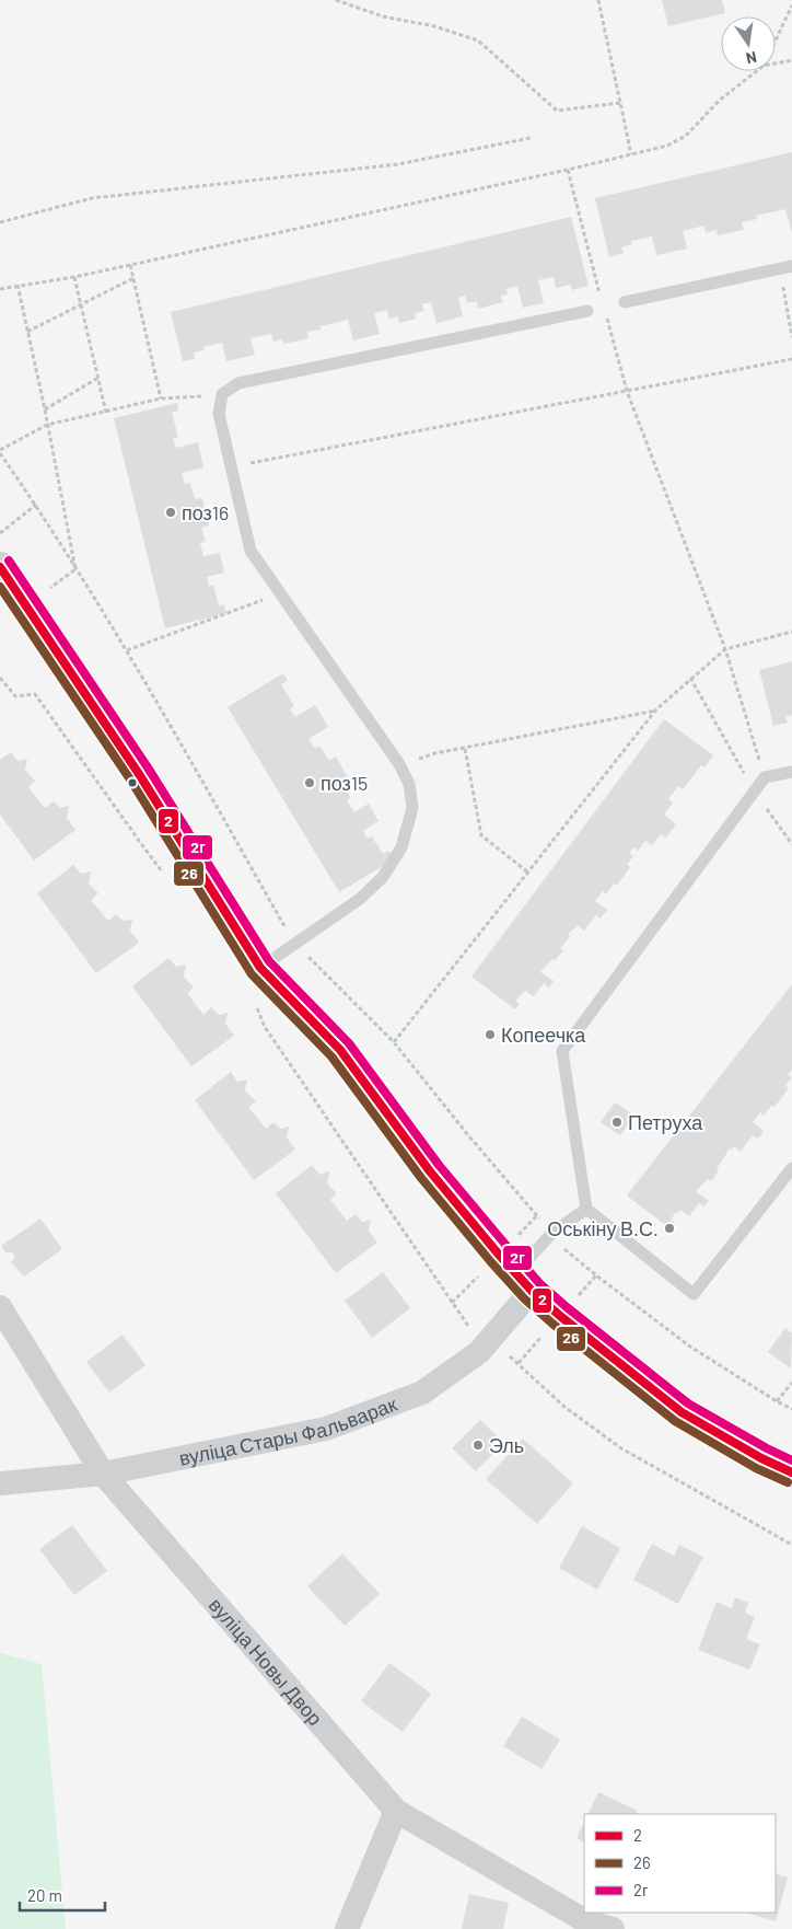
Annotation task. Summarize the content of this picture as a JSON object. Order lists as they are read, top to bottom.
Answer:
{
  "streets": {
    "street": ["вуліца Стары Фальварак", "вуліца Новы Двор"]
  },
  "crossings": [
    ["вуліца Стары Фальварак", "вуліца Новы Двор"]
  ],
  "places": [
    "поз16",
    "поз15",
    "Копеечка",
    "Петруха",
    "Оськіну В.С.",
    "Эль"
  ],
  "lines": ["transit line 2г", "transit line 2", "transit line 26"],
  "legend": ["2", "26", "2г"],
  "scale_bar": "20 m",
  "north": "bottom"
}
